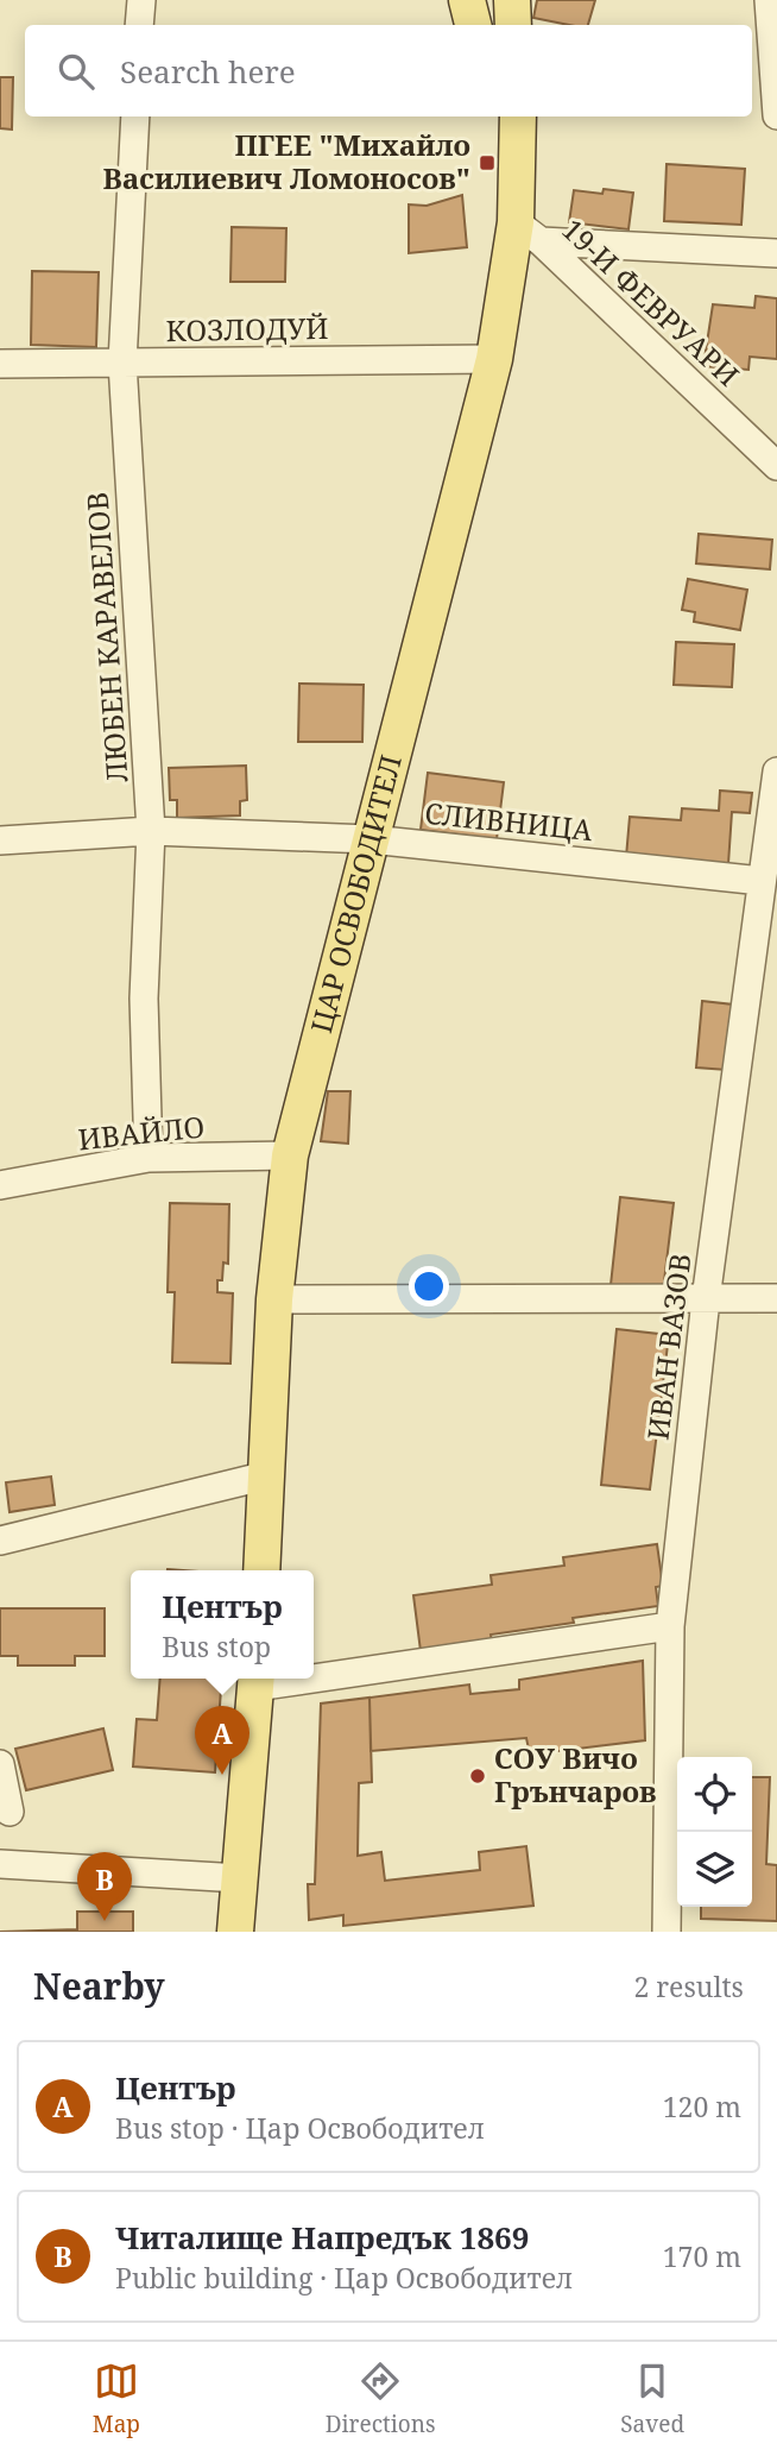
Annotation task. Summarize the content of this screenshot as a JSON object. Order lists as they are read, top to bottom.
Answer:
{
  "streets": {
    "main road": ["ЦАР ОСВОБОДИТЕЛ"],
    "street": [
      "19-И ФЕВРУАРИ",
      "КОЗЛОДУЙ",
      "ЛЮБЕН КАРАВЕЛОВ",
      "СЛИВНИЦА",
      "ИВАЙЛО",
      "ИВАН ВАЗОВ"
    ]
  },
  "crossings": [
    ["19-И ФЕВРУАРИ", "ЦАР ОСВОБОДИТЕЛ"],
    ["КОЗЛОДУЙ", "ЛЮБЕН КАРАВЕЛОВ"],
    ["КОЗЛОДУЙ", "ЦАР ОСВОБОДИТЕЛ"],
    ["ЛЮБЕН КАРАВЕЛОВ", "СЛИВНИЦА"],
    ["ЛЮБЕН КАРАВЕЛОВ", "ИВАЙЛО"],
    ["СЛИВНИЦА", "ЦАР ОСВОБОДИТЕЛ"],
    ["СЛИВНИЦА", "ИВАН ВАЗОВ"],
    ["ЦАР ОСВОБОДИТЕЛ", "ИВАЙЛО"]
  ],
  "places": {
    "transit": ["ПГЕЕ \"Михайло Василиевич Ломоносов\""],
    "other": ["СОУ Вичо Грънчаров"]
  },
  "page": {
    "search": "Search here",
    "popup": ["Център", "Bus stop"],
    "pins": ["A", "B"],
    "heading": ["Nearby", "2 results"],
    "list": [
      {
        "mark": "A",
        "name": "Център",
        "note": "Bus stop · Цар Освободител",
        "value": "120 m"
      },
      {
        "mark": "B",
        "name": "Читалище Напредък 1869",
        "note": "Public building · Цар Освободител",
        "value": "170 m"
      }
    ],
    "nav": ["Map", "Directions", "Saved"]
  }
}
